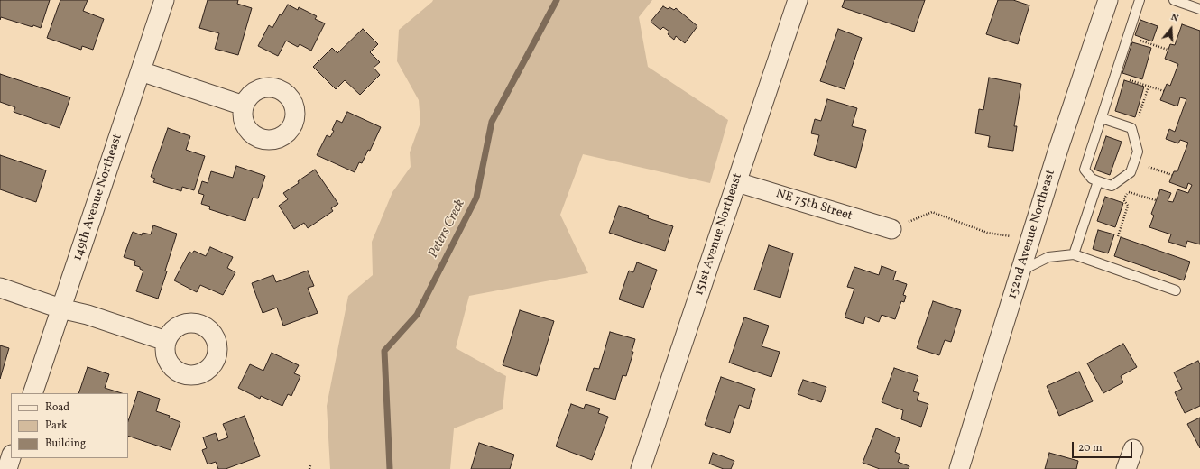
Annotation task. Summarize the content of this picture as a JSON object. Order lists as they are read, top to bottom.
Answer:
{
  "streets": {
    "street": [
      "149th Avenue Northeast",
      "NE 75th Street",
      "151st Avenue Northeast",
      "152nd Avenue Northeast"
    ]
  },
  "crossings": [
    ["NE 75th Street", "151st Avenue Northeast"]
  ],
  "water": ["Peters Creek"],
  "legend": ["Road", "Park", "Building"],
  "scale_bar": "20 m",
  "north": "top"
}
